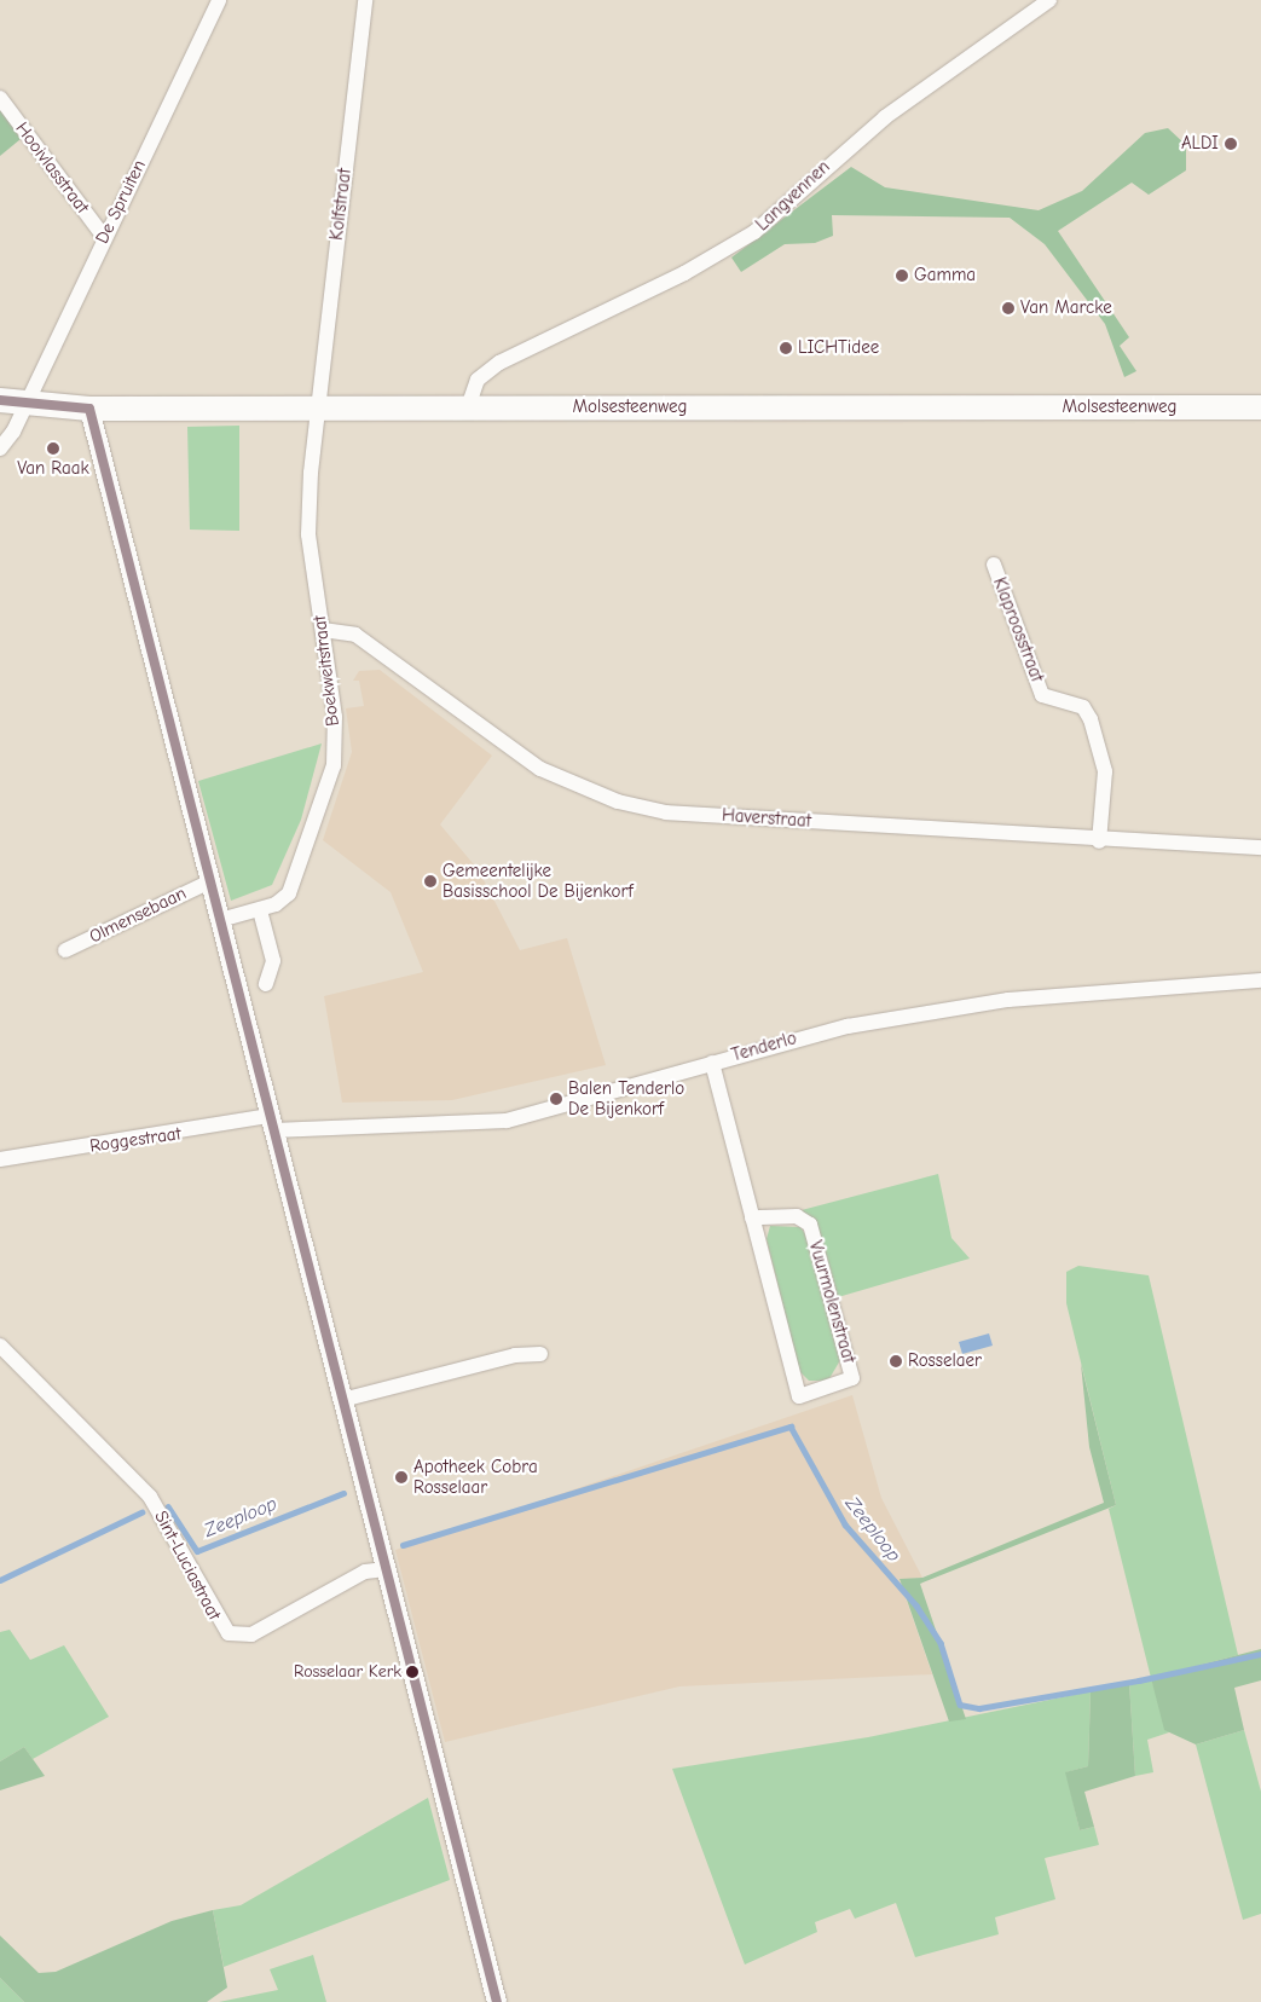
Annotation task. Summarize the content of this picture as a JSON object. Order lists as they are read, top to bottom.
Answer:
{
  "streets": {
    "main road": ["Molsesteenweg"],
    "street": [
      "Hooivlasstraat",
      "Langvennen",
      "De Spruiten",
      "Kolfstraat",
      "Klaproosstraat",
      "Boekweitstraat",
      "Haverstraat",
      "Olmensebaan",
      "Tenderlo",
      "Roggestraat",
      "Vuurmolenstraat",
      "Sint-Luciastraat"
    ]
  },
  "crossings": [
    ["Hooivlasstraat", "De Spruiten"],
    ["Langvennen", "Molsesteenweg"],
    ["De Spruiten", "Molsesteenweg"],
    ["Kolfstraat", "Molsesteenweg"],
    ["Kolfstraat", "Boekweitstraat"],
    ["Molsesteenweg", "Boekweitstraat"],
    ["Molsesteenweg", "Olmensebaan"],
    ["Klaproosstraat", "Haverstraat"],
    ["Boekweitstraat", "Haverstraat"],
    ["Boekweitstraat", "Olmensebaan"],
    ["Olmensebaan", "Tenderlo"],
    ["Olmensebaan", "Roggestraat"],
    ["Olmensebaan", "Sint-Luciastraat"],
    ["Tenderlo", "Roggestraat"],
    ["Tenderlo", "Vuurmolenstraat"]
  ],
  "water": ["Zeeploop"],
  "places": [
    "ALDI",
    "Gamma",
    "Van Marcke",
    "LICHTidee",
    "Van Raak",
    "Gemeentelijke Basisschool De Bijenkorf",
    "Balen Tenderlo De Bijenkorf",
    "Rosselaer",
    "Apotheek Cobra Rosselaar",
    "Rosselaar Kerk"
  ]
}
